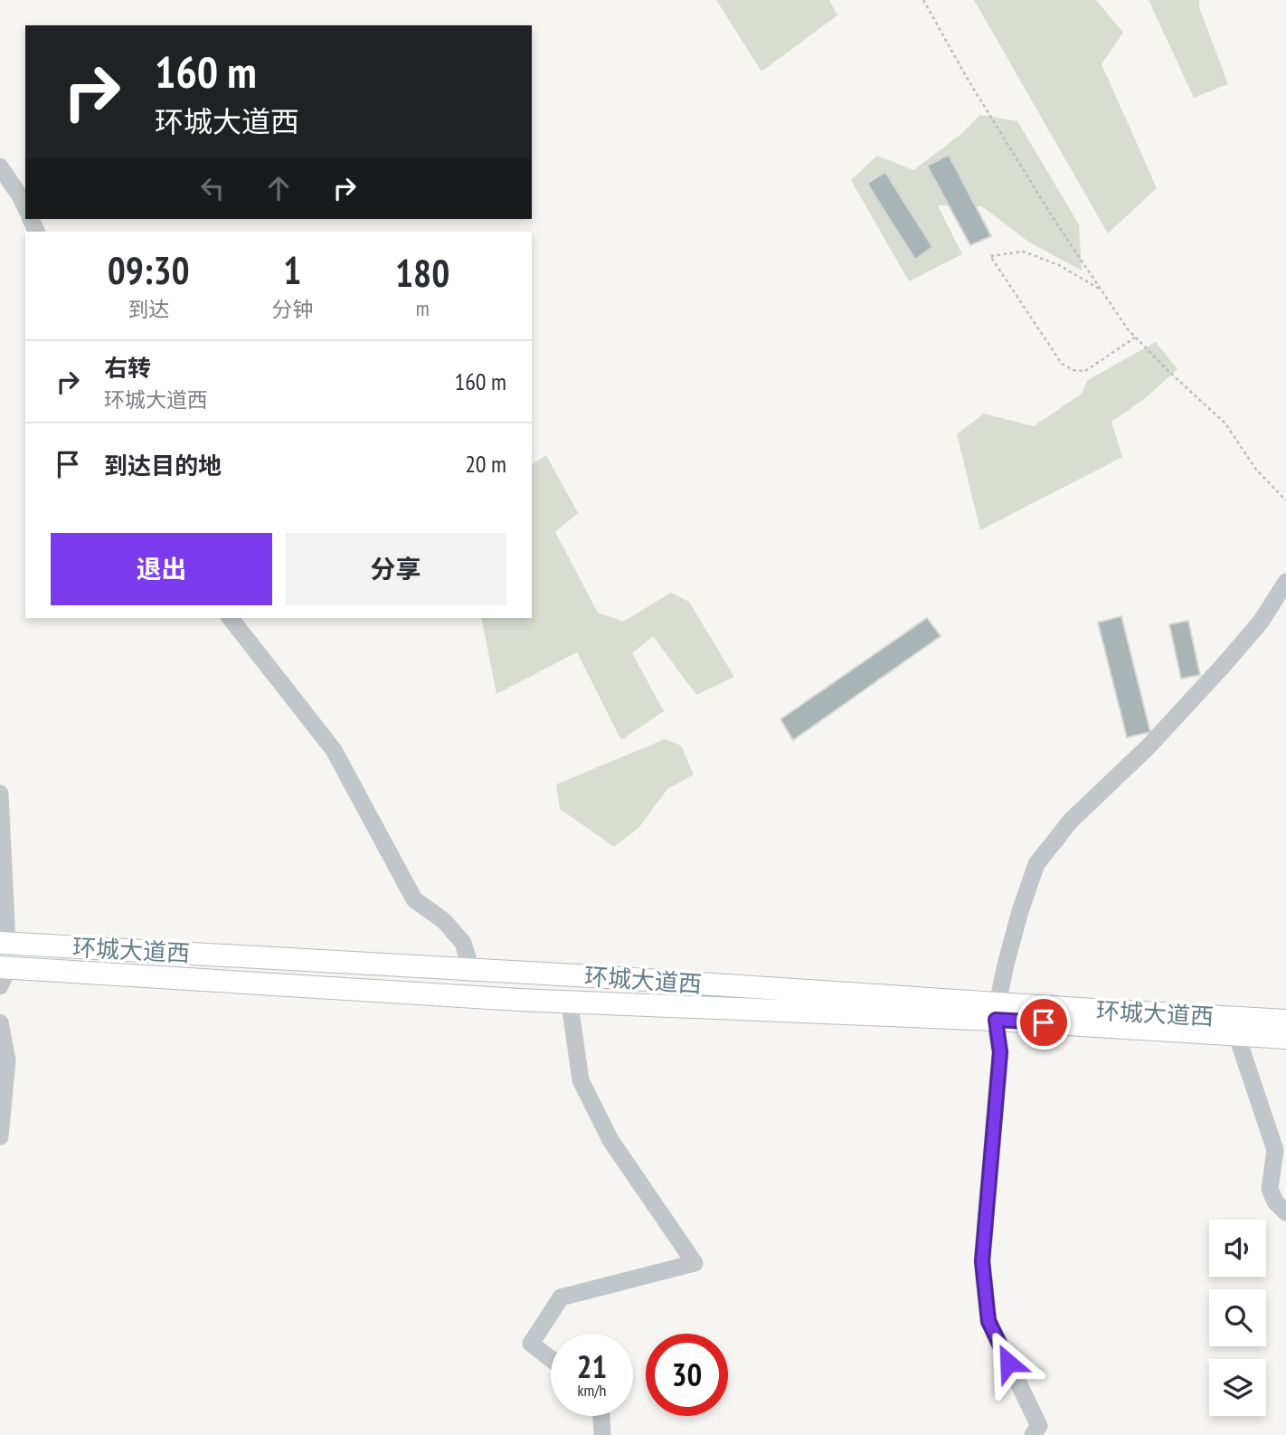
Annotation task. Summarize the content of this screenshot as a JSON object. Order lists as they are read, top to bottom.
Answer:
{
  "streets": {
    "main road": ["环城大道西"]
  },
  "page": {
    "turn": ["160 m", "环城大道西"],
    "eta": [
      "09:30",
      "到达",
      "1",
      "分钟",
      "180",
      "m"
    ],
    "list": [
      {
        "name": "右转",
        "note": "环城大道西",
        "value": "160 m"
      },
      {
        "name": "到达目的地",
        "value": "20 m"
      }
    ],
    "buttons": ["退出", "分享"],
    "speed": "21 km/h",
    "limit": "30"
  }
}
